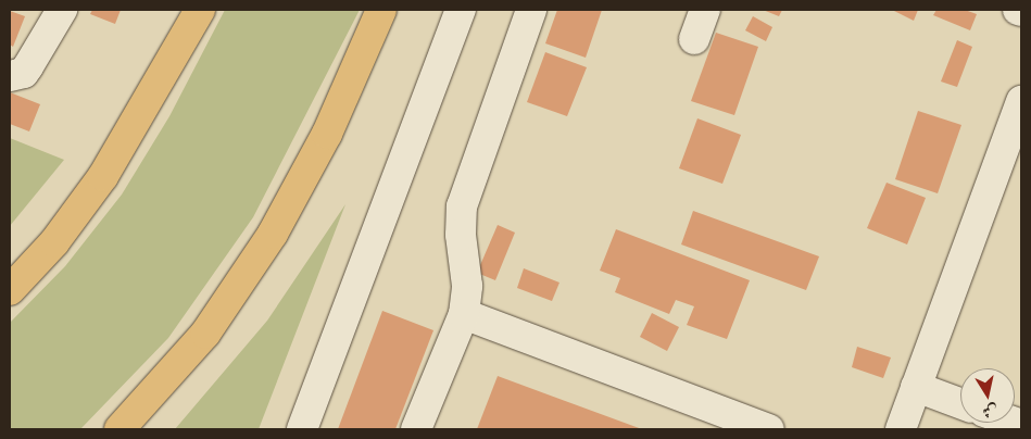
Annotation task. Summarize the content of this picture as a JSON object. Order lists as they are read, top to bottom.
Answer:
{
  "north": "bottom"
}
